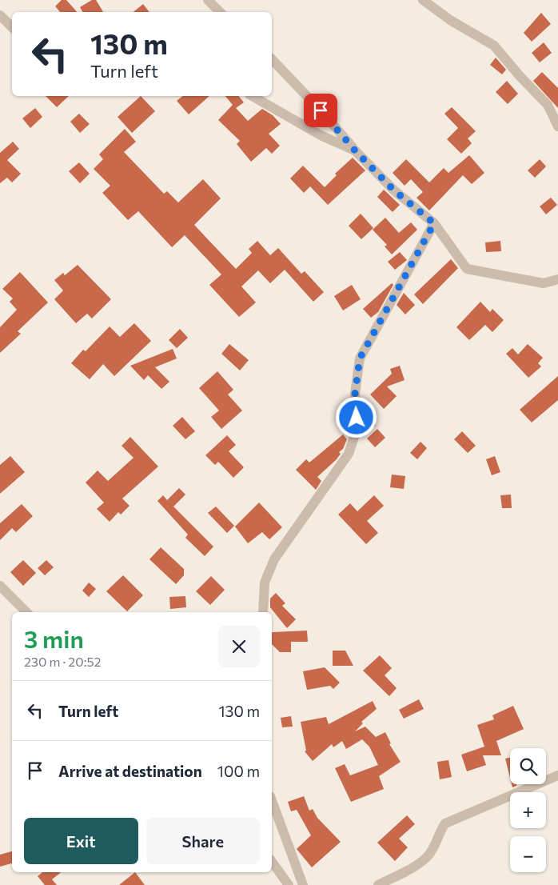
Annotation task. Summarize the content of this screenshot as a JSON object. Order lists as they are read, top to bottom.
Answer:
{
  "page": {
    "turn": ["130 m", "Turn left"],
    "heading": ["3 min", "230 m · 20:52"],
    "list": [
      {
        "name": "Turn left",
        "value": "130 m"
      },
      {
        "name": "Arrive at destination",
        "value": "100 m"
      }
    ],
    "map_buttons": ["+", "−"],
    "buttons": ["Exit", "Share"]
  }
}
